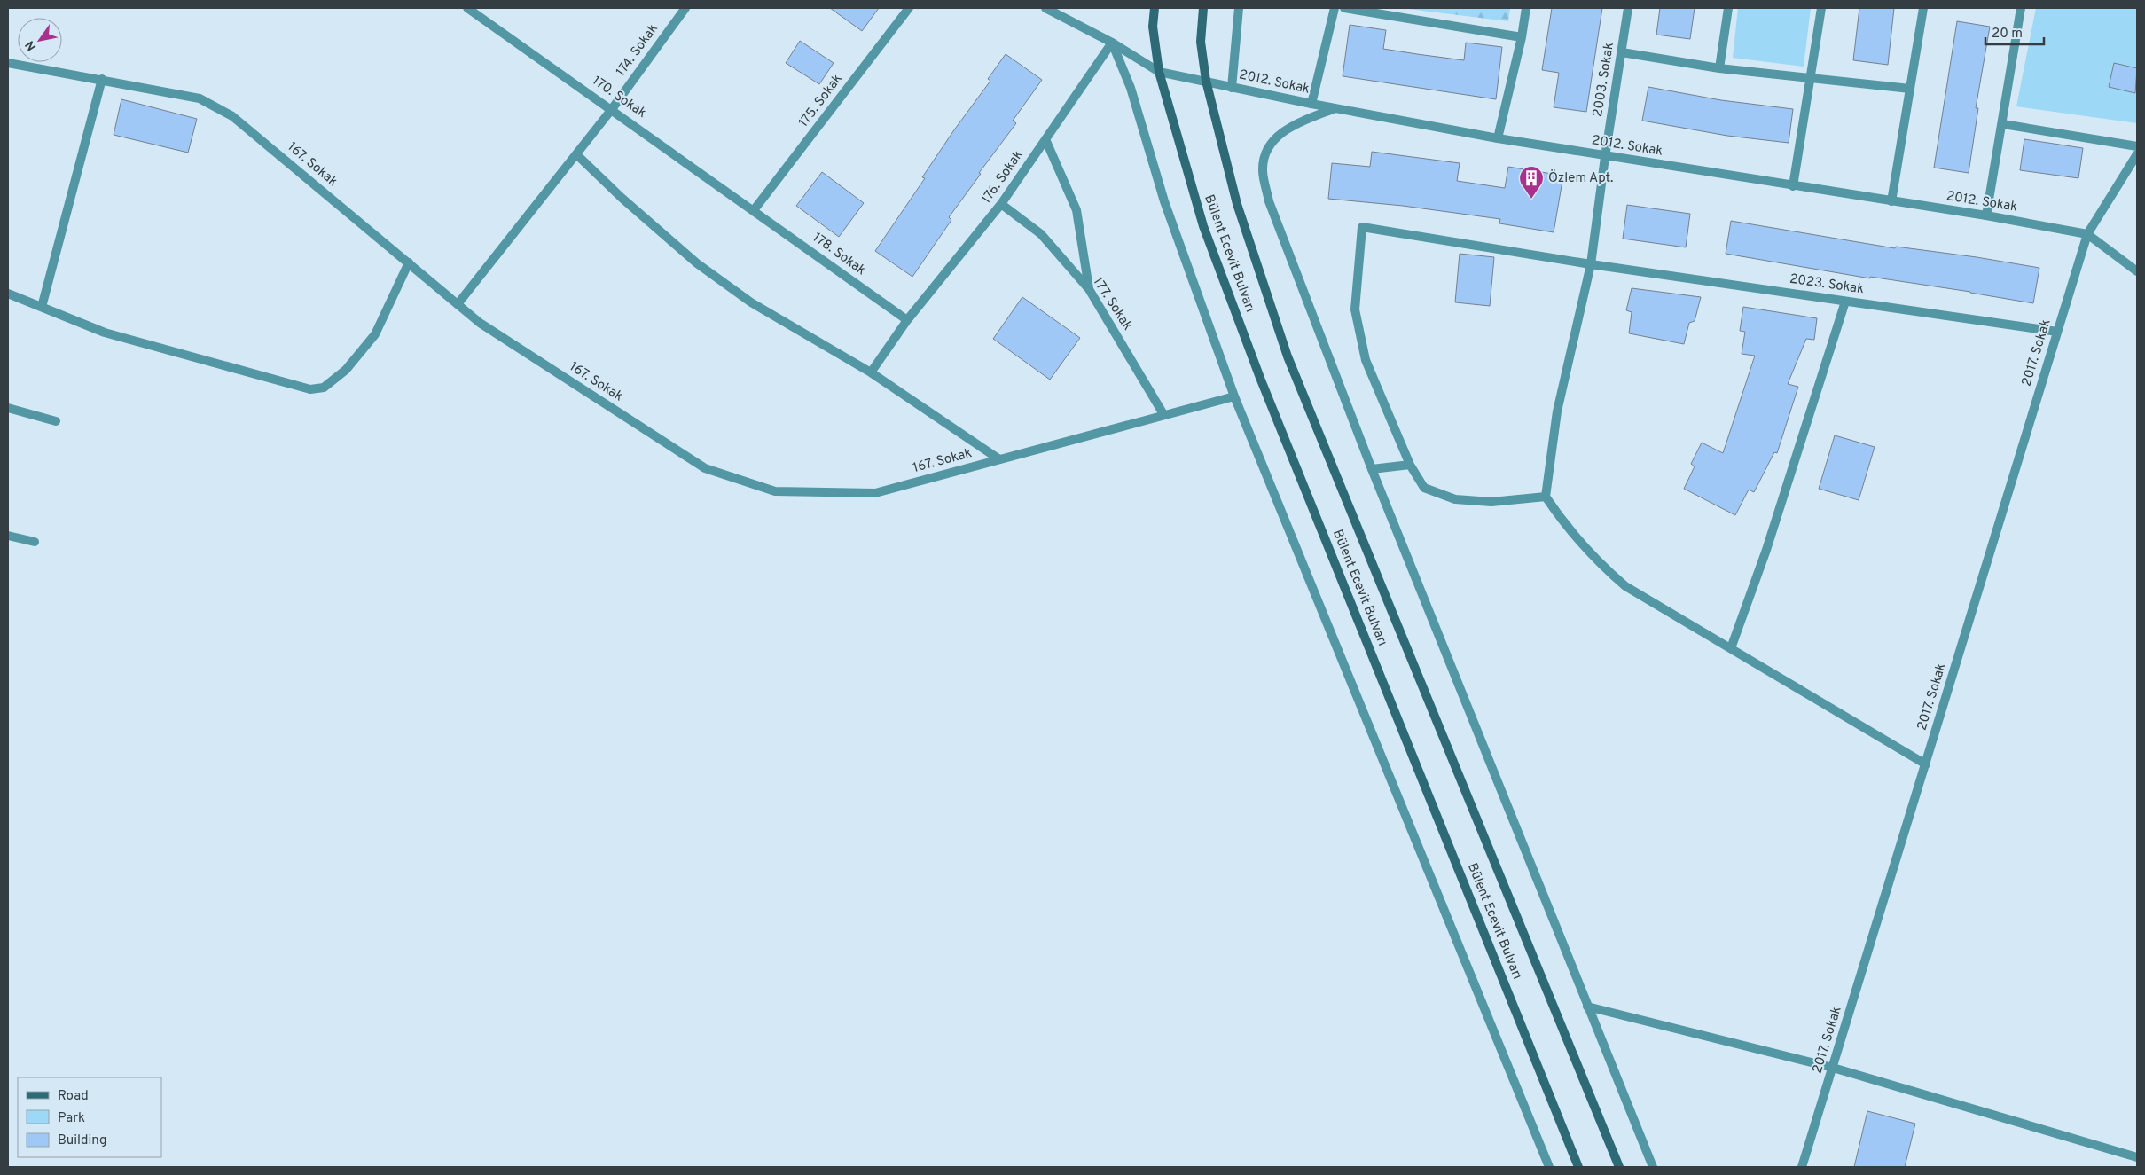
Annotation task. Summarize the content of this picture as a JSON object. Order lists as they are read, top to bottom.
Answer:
{
  "streets": {
    "main road": ["Bülent Ecevit Bulvarı"],
    "street": [
      "174. Sokak",
      "2003. Sokak",
      "2012. Sokak",
      "170. Sokak",
      "175. Sokak",
      "167. Sokak",
      "176. Sokak",
      "178. Sokak",
      "2023. Sokak",
      "177. Sokak",
      "2017. Sokak"
    ]
  },
  "crossings": [
    ["174. Sokak", "170. Sokak"],
    ["174. Sokak", "167. Sokak"],
    ["2003. Sokak", "2012. Sokak"],
    ["2003. Sokak", "2023. Sokak"],
    ["2012. Sokak", "176. Sokak"],
    ["2012. Sokak", "Bülent Ecevit Bulvarı"],
    ["2012. Sokak", "2017. Sokak"],
    ["170. Sokak", "175. Sokak"],
    ["170. Sokak", "178. Sokak"],
    ["175. Sokak", "178. Sokak"],
    ["167. Sokak", "177. Sokak"],
    ["176. Sokak", "178. Sokak"],
    ["176. Sokak", "177. Sokak"],
    ["2023. Sokak", "2017. Sokak"]
  ],
  "places": {
    "building": ["Özlem Apt."]
  },
  "legend": ["Road", "Park", "Building"],
  "scale_bar": "20 m",
  "north": "bottom left"
}
